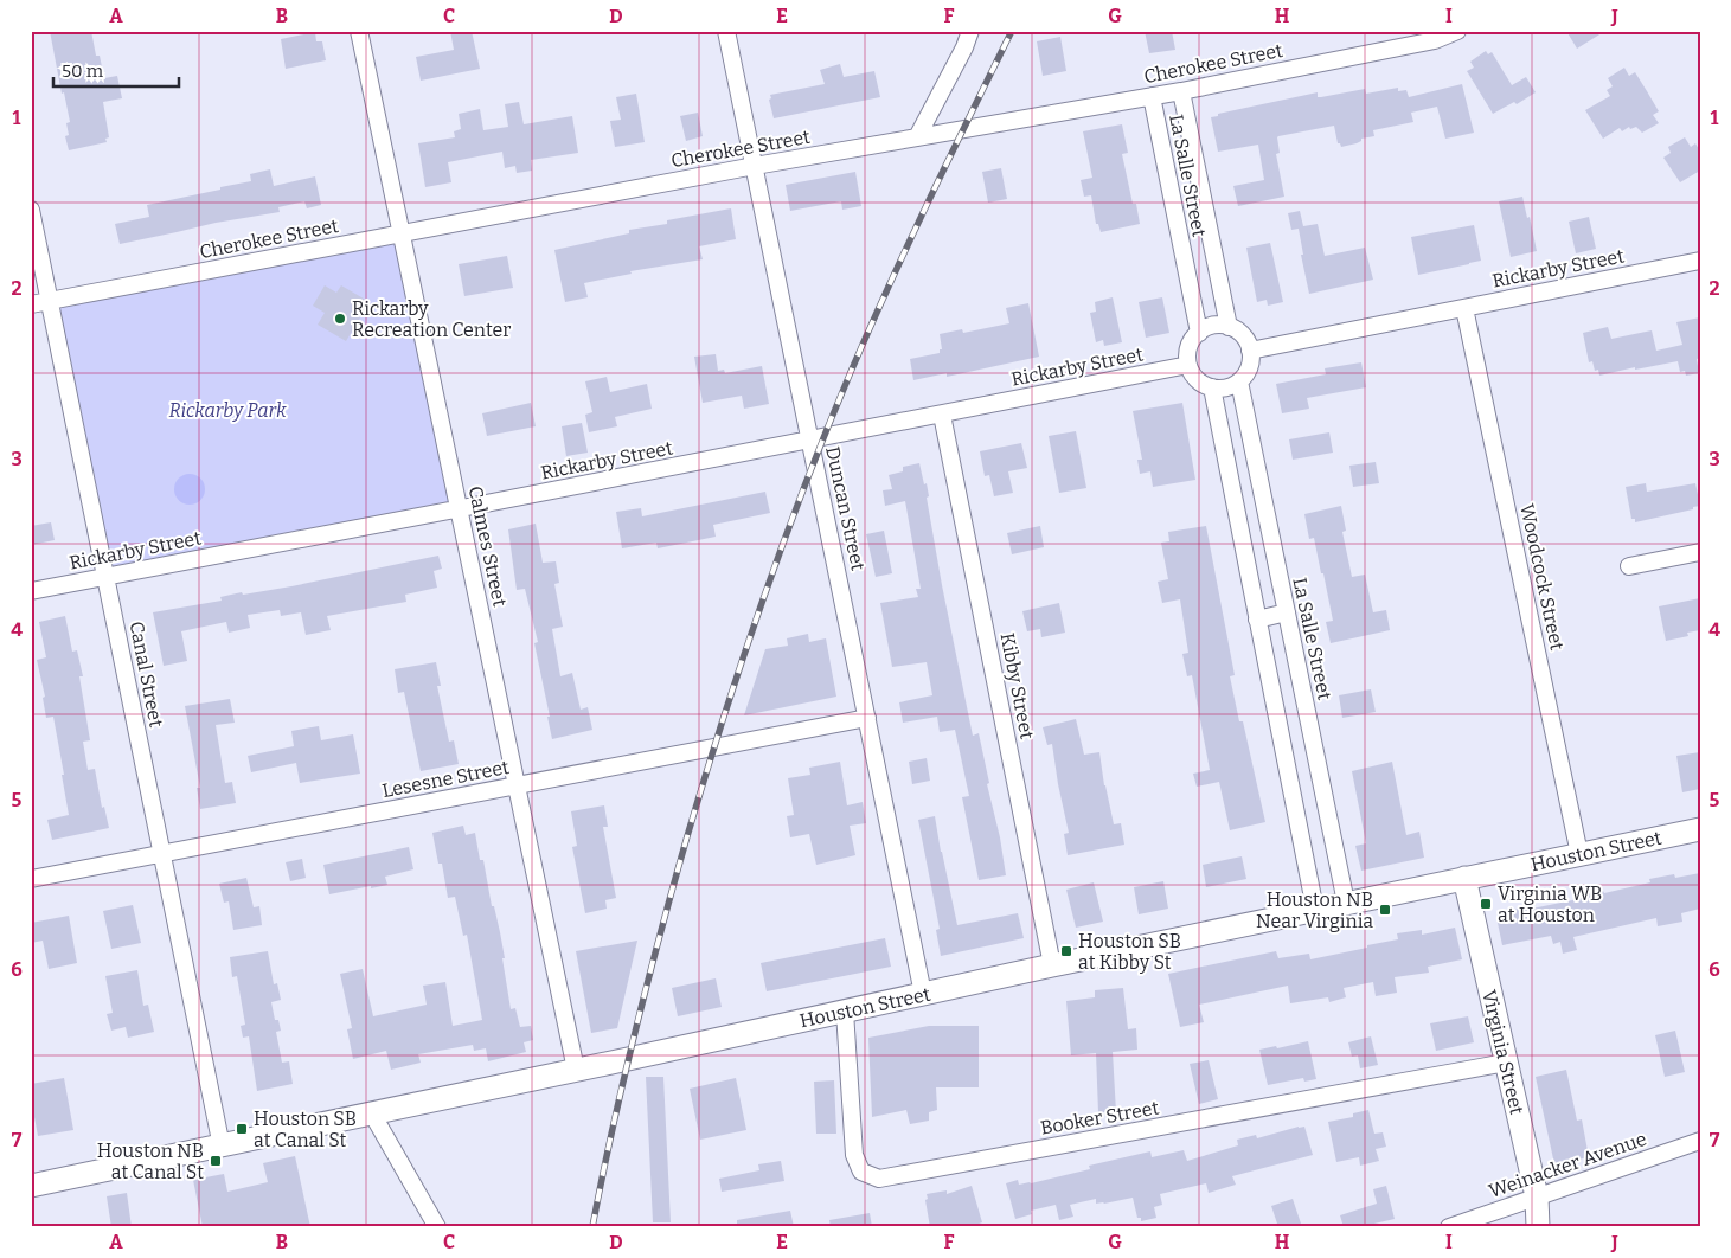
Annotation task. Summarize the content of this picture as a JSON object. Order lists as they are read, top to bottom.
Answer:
{
  "streets": {
    "street": [
      "Cherokee Street",
      "La Salle Street",
      "Rickarby Street",
      "Duncan Street",
      "Calmes Street",
      "Woodcock Street",
      "Canal Street",
      "Kibby Street",
      "Lesesne Street",
      "Houston Street",
      "Virginia Street",
      "Booker Street",
      "Weinacker Avenue"
    ]
  },
  "crossings": [
    ["Cherokee Street", "La Salle Street"],
    ["Cherokee Street", "Duncan Street"],
    ["Cherokee Street", "Calmes Street"],
    ["Cherokee Street", "Canal Street"],
    ["La Salle Street", "Rickarby Street"],
    ["La Salle Street", "Houston Street"],
    ["Rickarby Street", "Duncan Street"],
    ["Rickarby Street", "Calmes Street"],
    ["Rickarby Street", "Woodcock Street"],
    ["Rickarby Street", "Canal Street"],
    ["Rickarby Street", "Kibby Street"],
    ["Duncan Street", "Lesesne Street"],
    ["Duncan Street", "Houston Street"],
    ["Calmes Street", "Lesesne Street"],
    ["Calmes Street", "Houston Street"],
    ["Woodcock Street", "Houston Street"],
    ["Canal Street", "Lesesne Street"],
    ["Canal Street", "Houston Street"],
    ["Kibby Street", "Houston Street"],
    ["Houston Street", "Virginia Street"],
    ["Houston Street", "Booker Street"],
    ["Virginia Street", "Booker Street"],
    ["Virginia Street", "Weinacker Avenue"]
  ],
  "parks": ["Rickarby Park"],
  "places": {
    "other": ["Rickarby Recreation Center"],
    "transit": [
      "Virginia WB at Houston",
      "Houston NB Near Virginia",
      "Houston SB at Kibby St",
      "Houston SB at Canal St",
      "Houston NB at Canal St"
    ]
  },
  "scale_bar": "50 m",
  "grid": {
    "columns": [
      "A",
      "B",
      "C",
      "D",
      "E",
      "F",
      "G",
      "H",
      "I",
      "J"
    ],
    "rows": [
      "1",
      "2",
      "3",
      "4",
      "5",
      "6",
      "7"
    ]
  }
}
